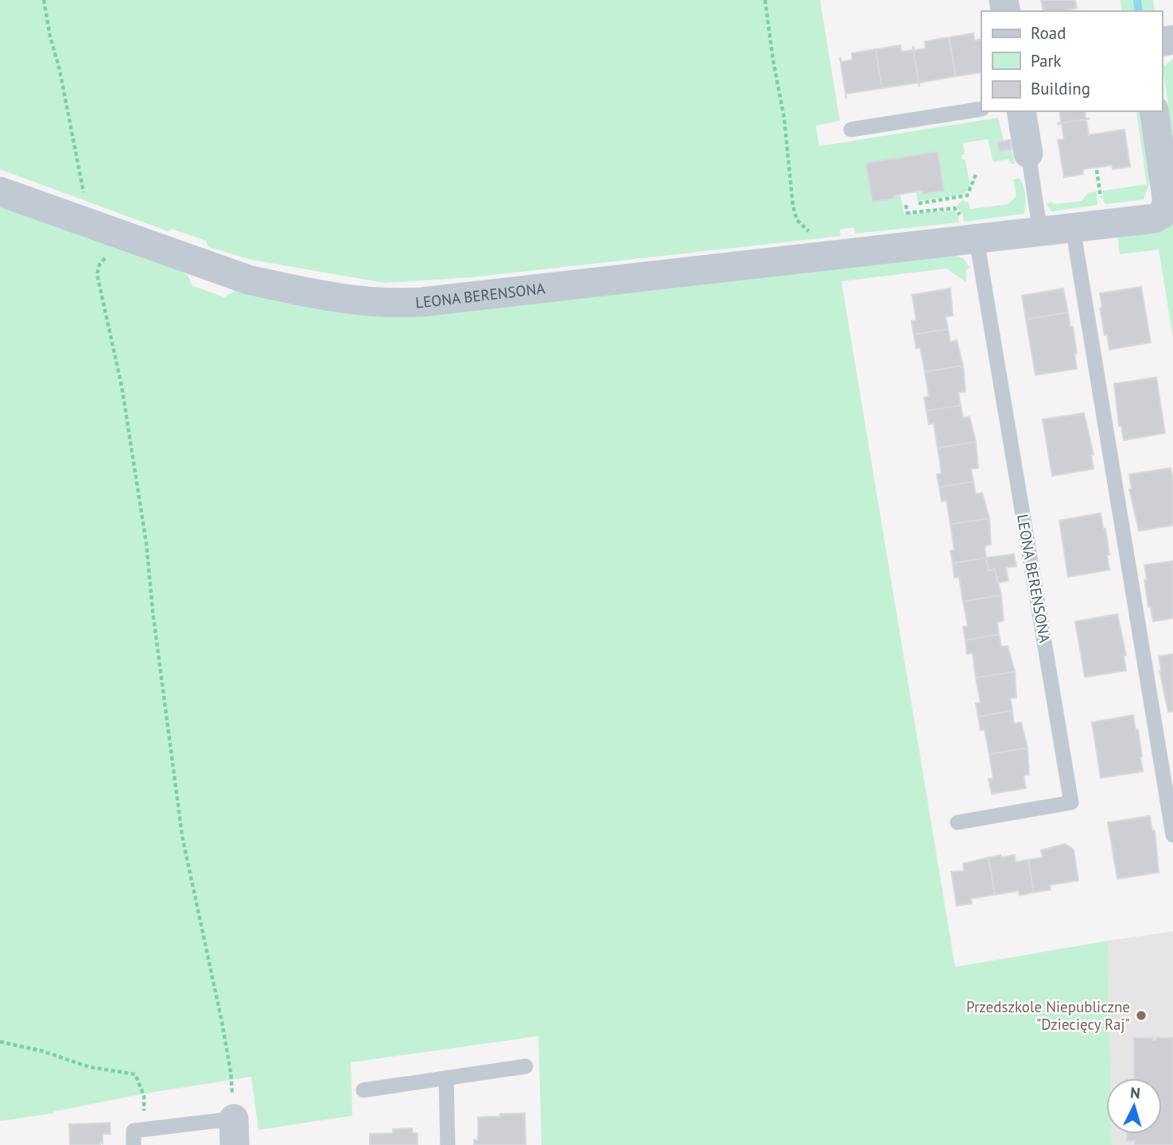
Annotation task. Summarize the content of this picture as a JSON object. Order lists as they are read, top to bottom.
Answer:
{
  "streets": {
    "street": ["LEONA BERENSONA"]
  },
  "places": ["Przedszkole Niepubliczne \"Dziecięcy Raj\""],
  "legend": ["Road", "Park", "Building"],
  "north": "top"
}
